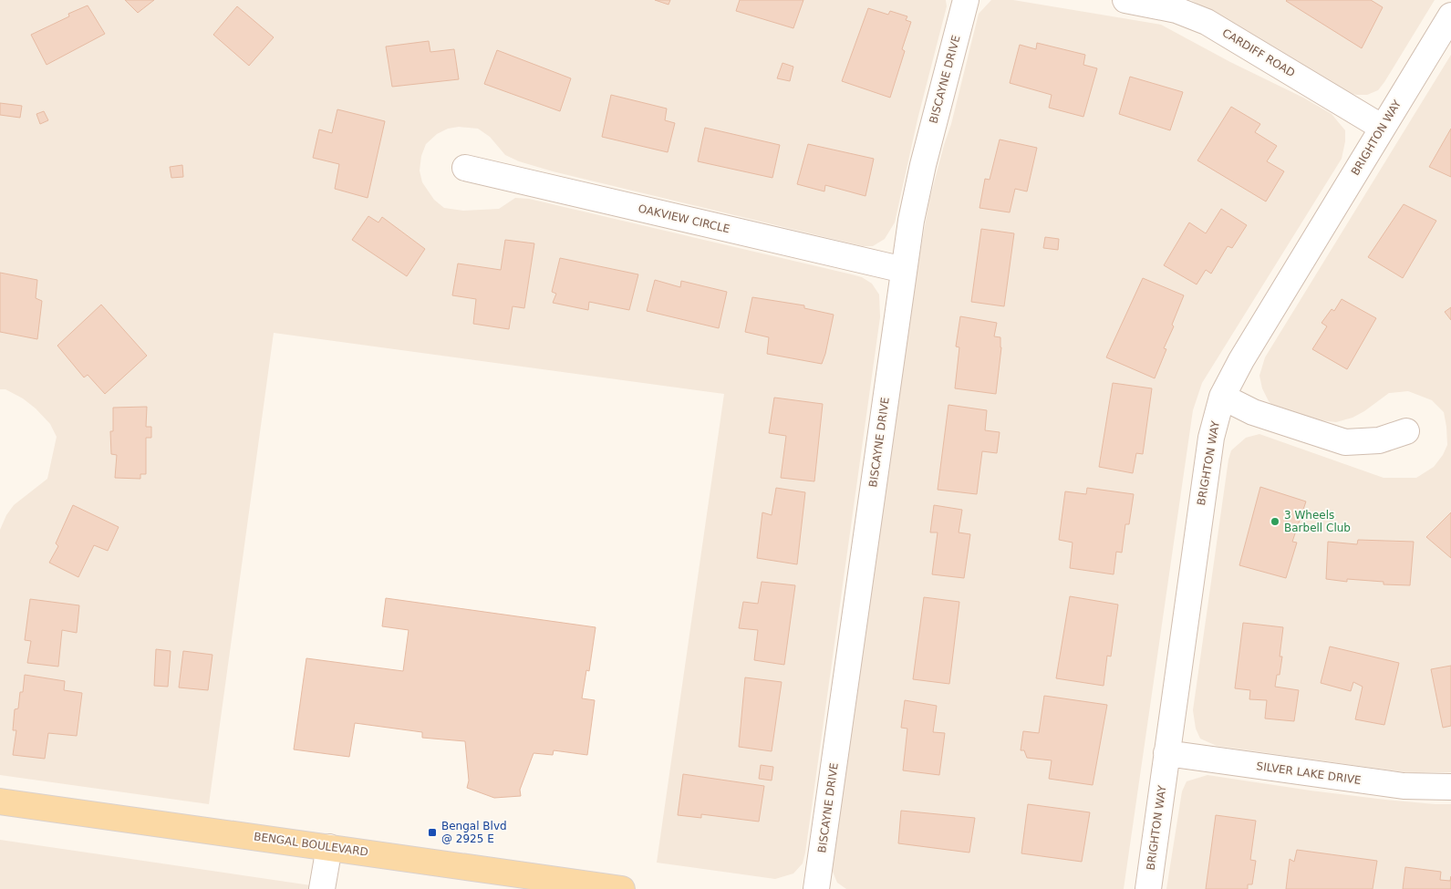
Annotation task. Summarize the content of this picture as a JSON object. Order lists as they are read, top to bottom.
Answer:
{
  "streets": {
    "main road": ["BENGAL BOULEVARD"],
    "street": [
      "CARDIFF ROAD",
      "BISCAYNE DRIVE",
      "BRIGHTON WAY",
      "OAKVIEW CIRCLE",
      "SILVER LAKE DRIVE"
    ]
  },
  "crossings": [
    ["CARDIFF ROAD", "BRIGHTON WAY"],
    ["BISCAYNE DRIVE", "OAKVIEW CIRCLE"],
    ["BRIGHTON WAY", "SILVER LAKE DRIVE"]
  ],
  "places": {
    "other": ["3 Wheels Barbell Club"],
    "transit": ["Bengal Blvd @ 2925 E"]
  }
}
